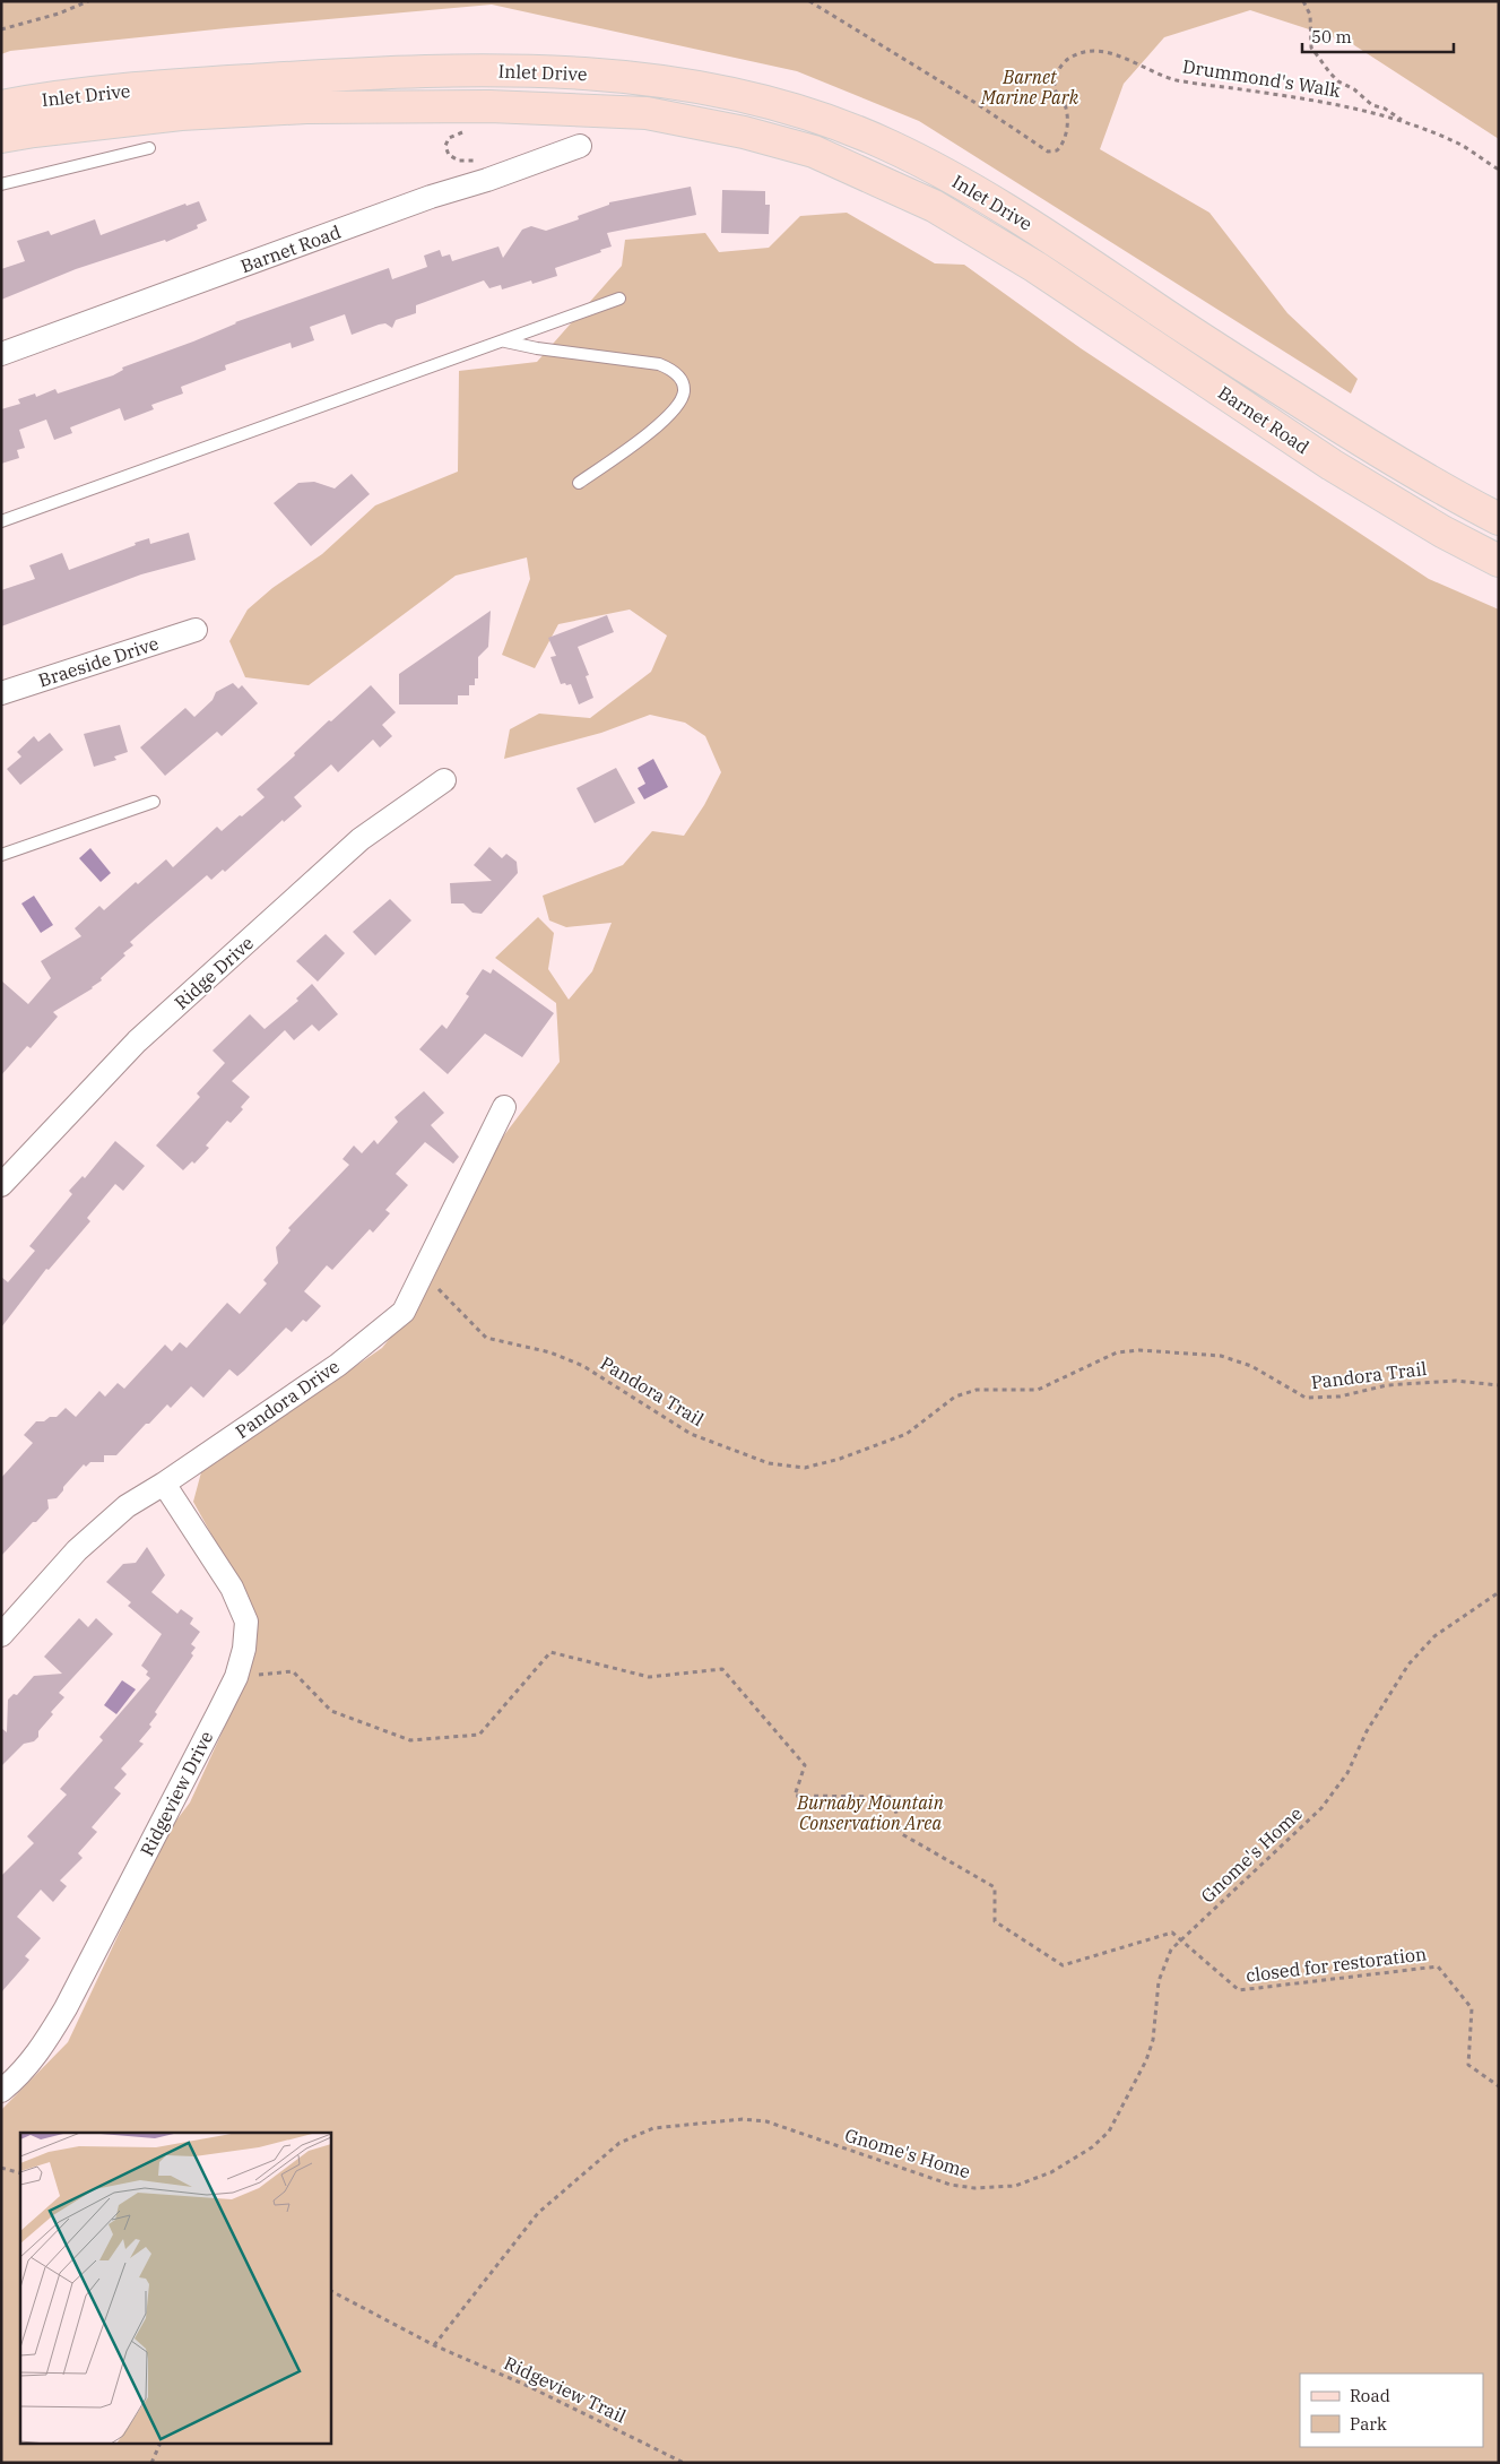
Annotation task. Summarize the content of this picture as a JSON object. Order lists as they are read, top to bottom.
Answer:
{
  "streets": {
    "main road": ["Inlet Drive", "Barnet Road"],
    "street": [
      "Braeside Drive",
      "Ridge Drive",
      "Pandora Drive",
      "Ridgeview Drive"
    ],
    "path": [
      "Drummond's Walk",
      "Pandora Trail",
      "Gnome's Home",
      "closed for restoration",
      "Ridgeview Trail"
    ]
  },
  "crossings": [
    ["Inlet Drive", "Barnet Road"],
    ["Pandora Trail", "Pandora Drive"],
    ["Pandora Drive", "Ridgeview Drive"],
    ["Gnome's Home", "closed for restoration"],
    ["Gnome's Home", "Ridgeview Trail"]
  ],
  "parks": ["Barnet Marine Park", "Burnaby Mountain Conservation Area"],
  "legend": ["Road", "Park"],
  "scale_bar": "50 m"
}
